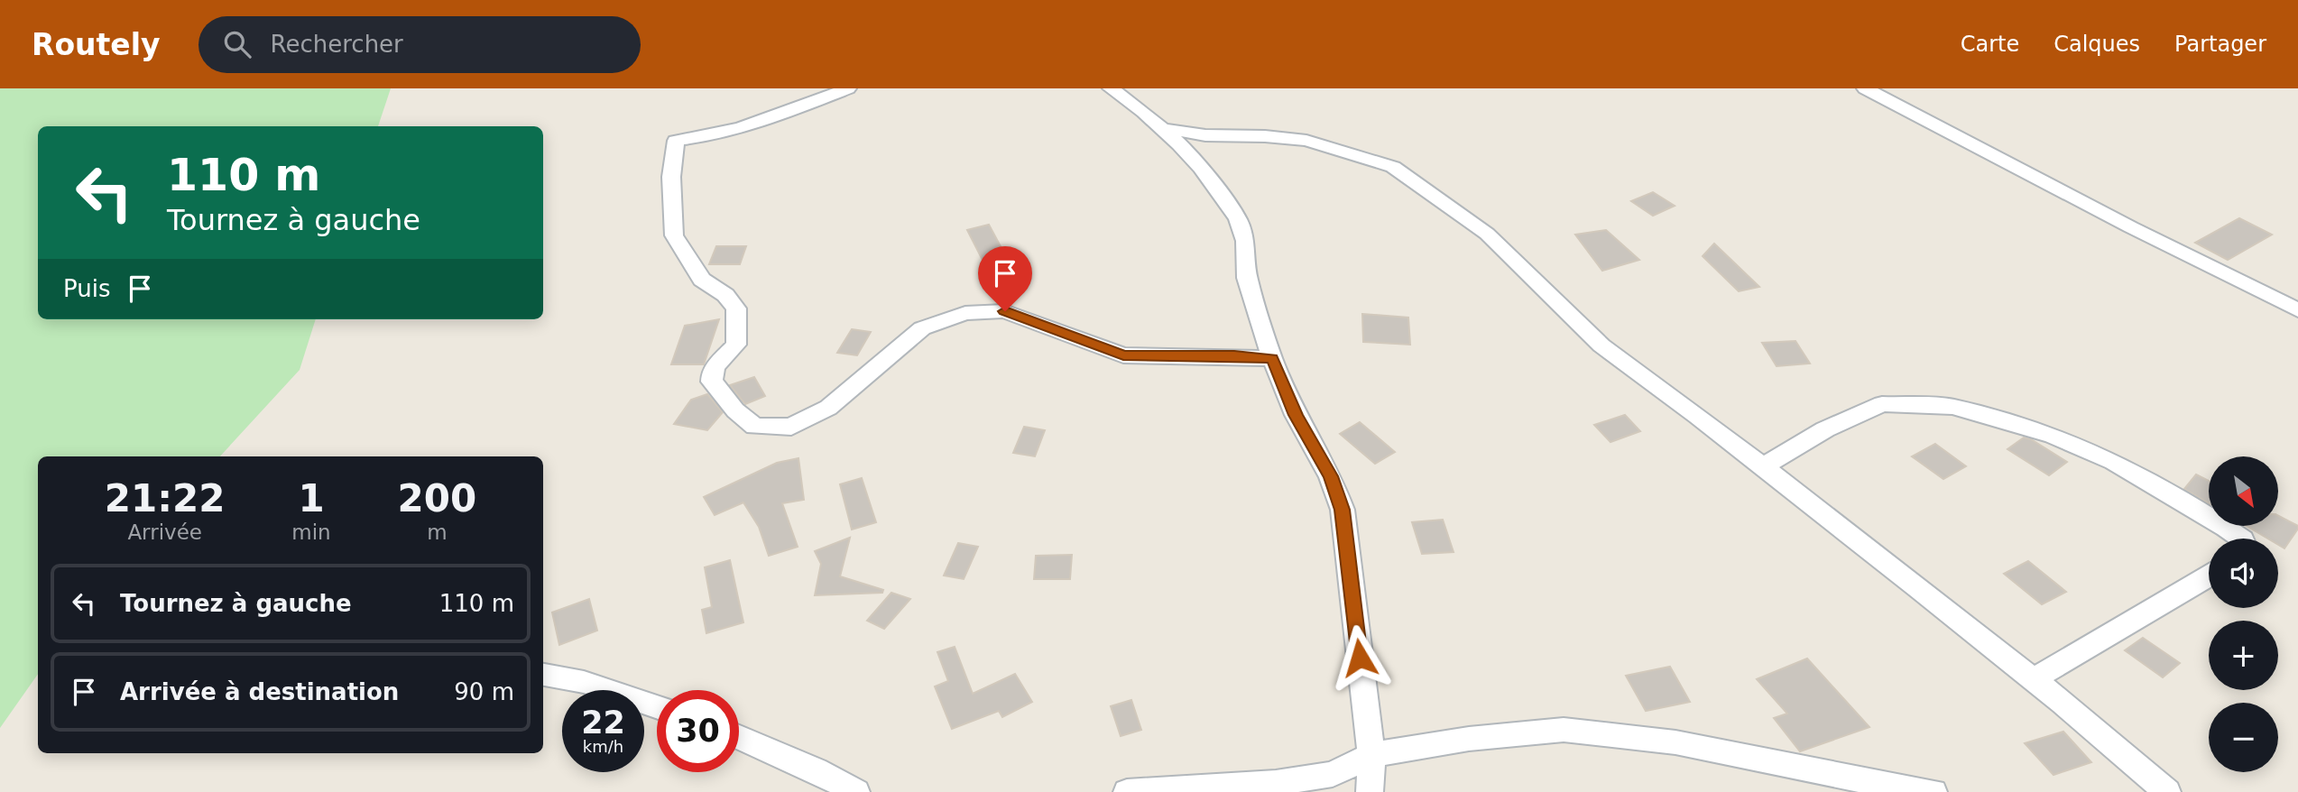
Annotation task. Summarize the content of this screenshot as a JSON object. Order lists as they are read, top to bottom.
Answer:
{
  "north": "bottom right",
  "page": {
    "header": "Routely",
    "search": "Rechercher",
    "nav": ["Carte", "Calques", "Partager"],
    "turn": ["110 m", "Tournez à gauche"],
    "then": "Puis",
    "map_buttons": ["+", "−"],
    "eta": [
      "21:22",
      "Arrivée",
      "1",
      "min",
      "200",
      "m"
    ],
    "list": [
      {
        "name": "Tournez à gauche",
        "value": "110 m"
      },
      {
        "name": "Arrivée à destination",
        "value": "90 m"
      }
    ],
    "speed": "22 km/h",
    "limit": "30"
  }
}
